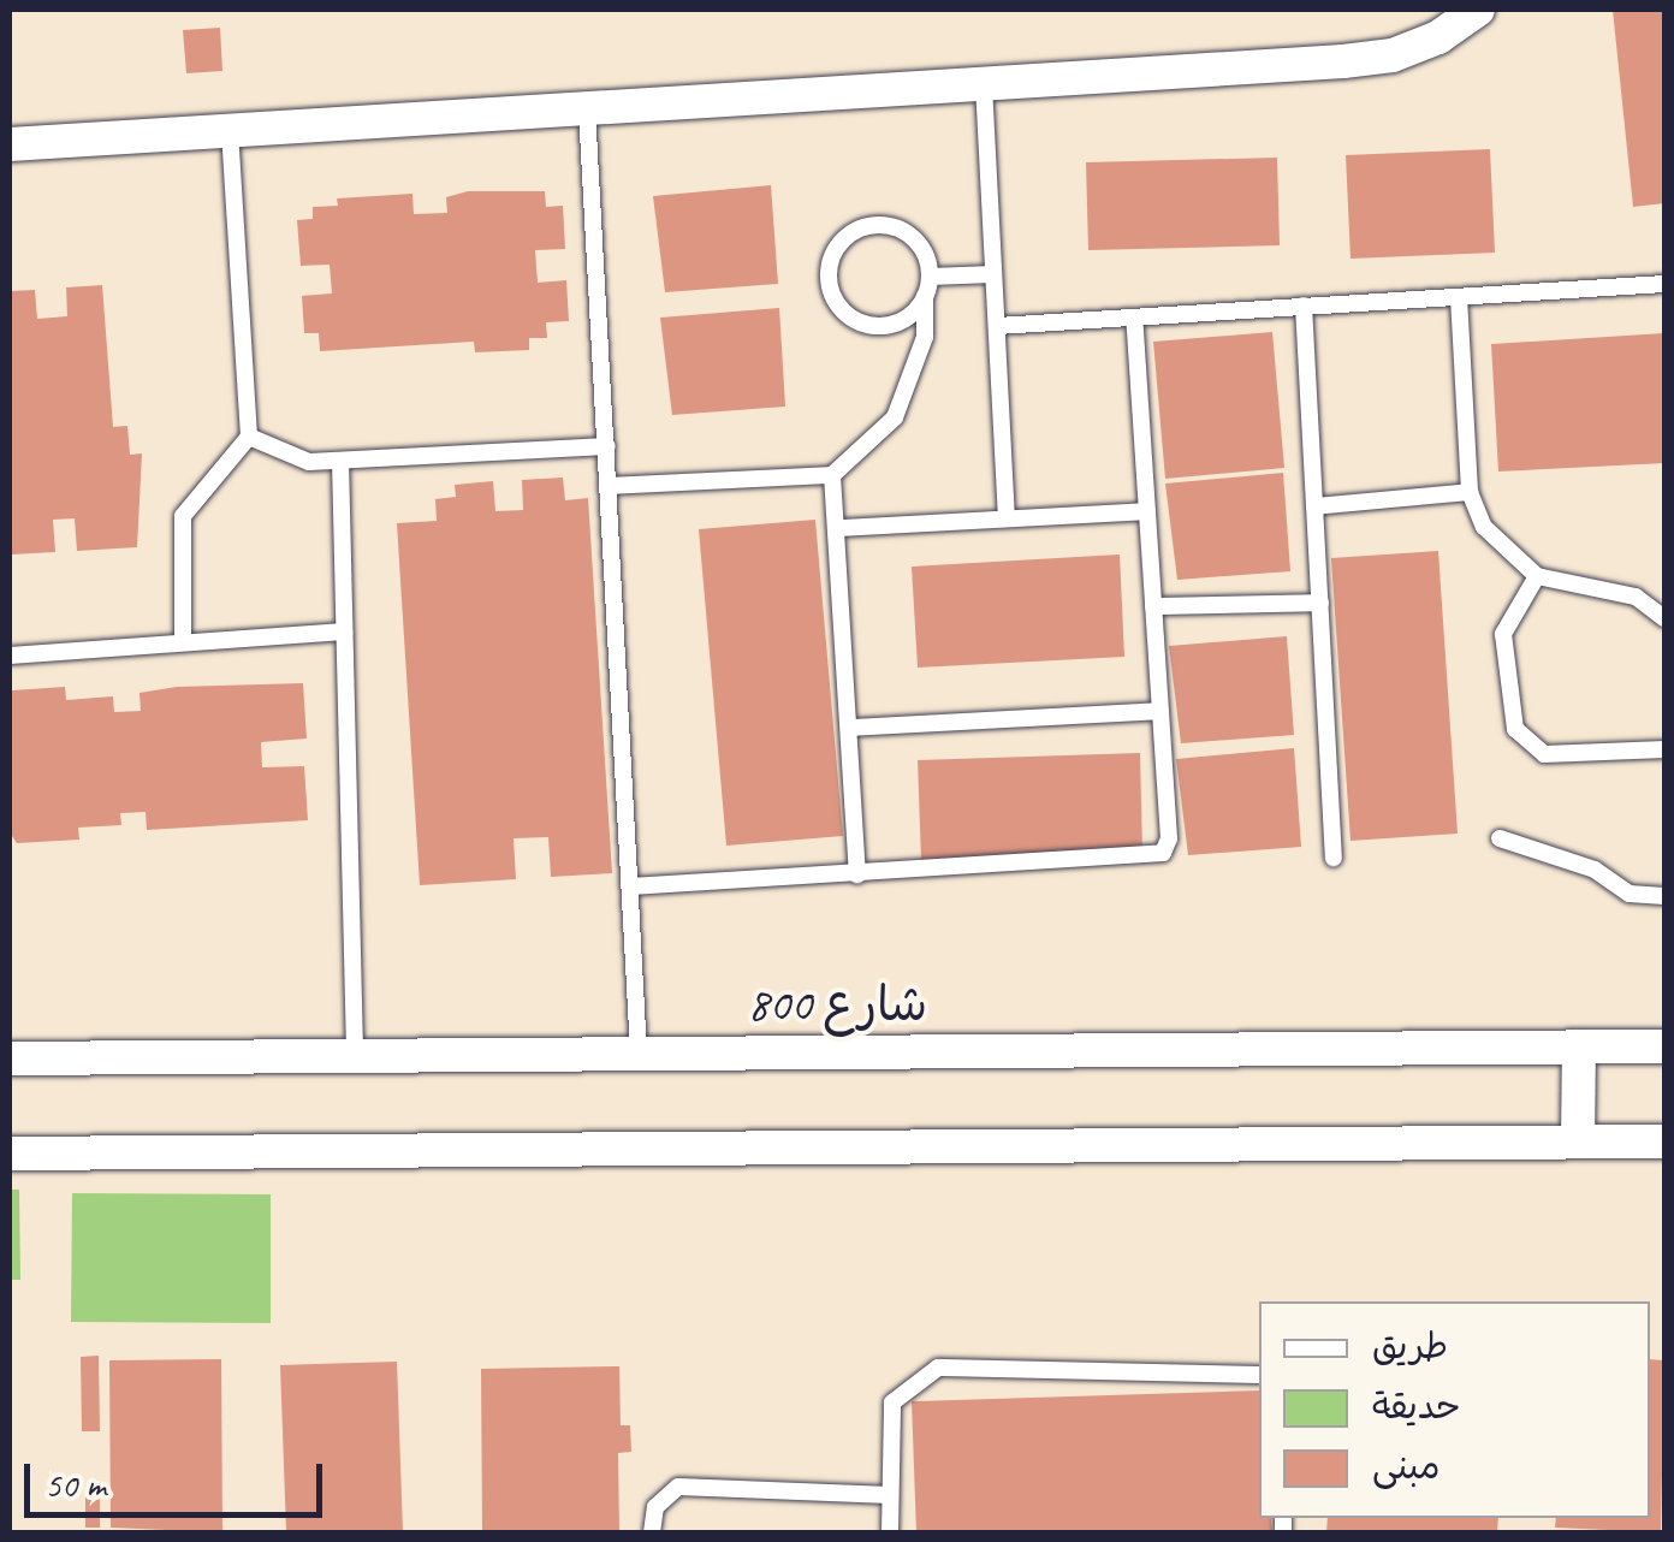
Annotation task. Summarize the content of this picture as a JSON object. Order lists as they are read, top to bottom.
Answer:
{
  "streets": {
    "street": ["شارع 800"]
  },
  "legend": ["طريق", "حديقة", "مبنى"],
  "scale_bar": "50 m"
}
